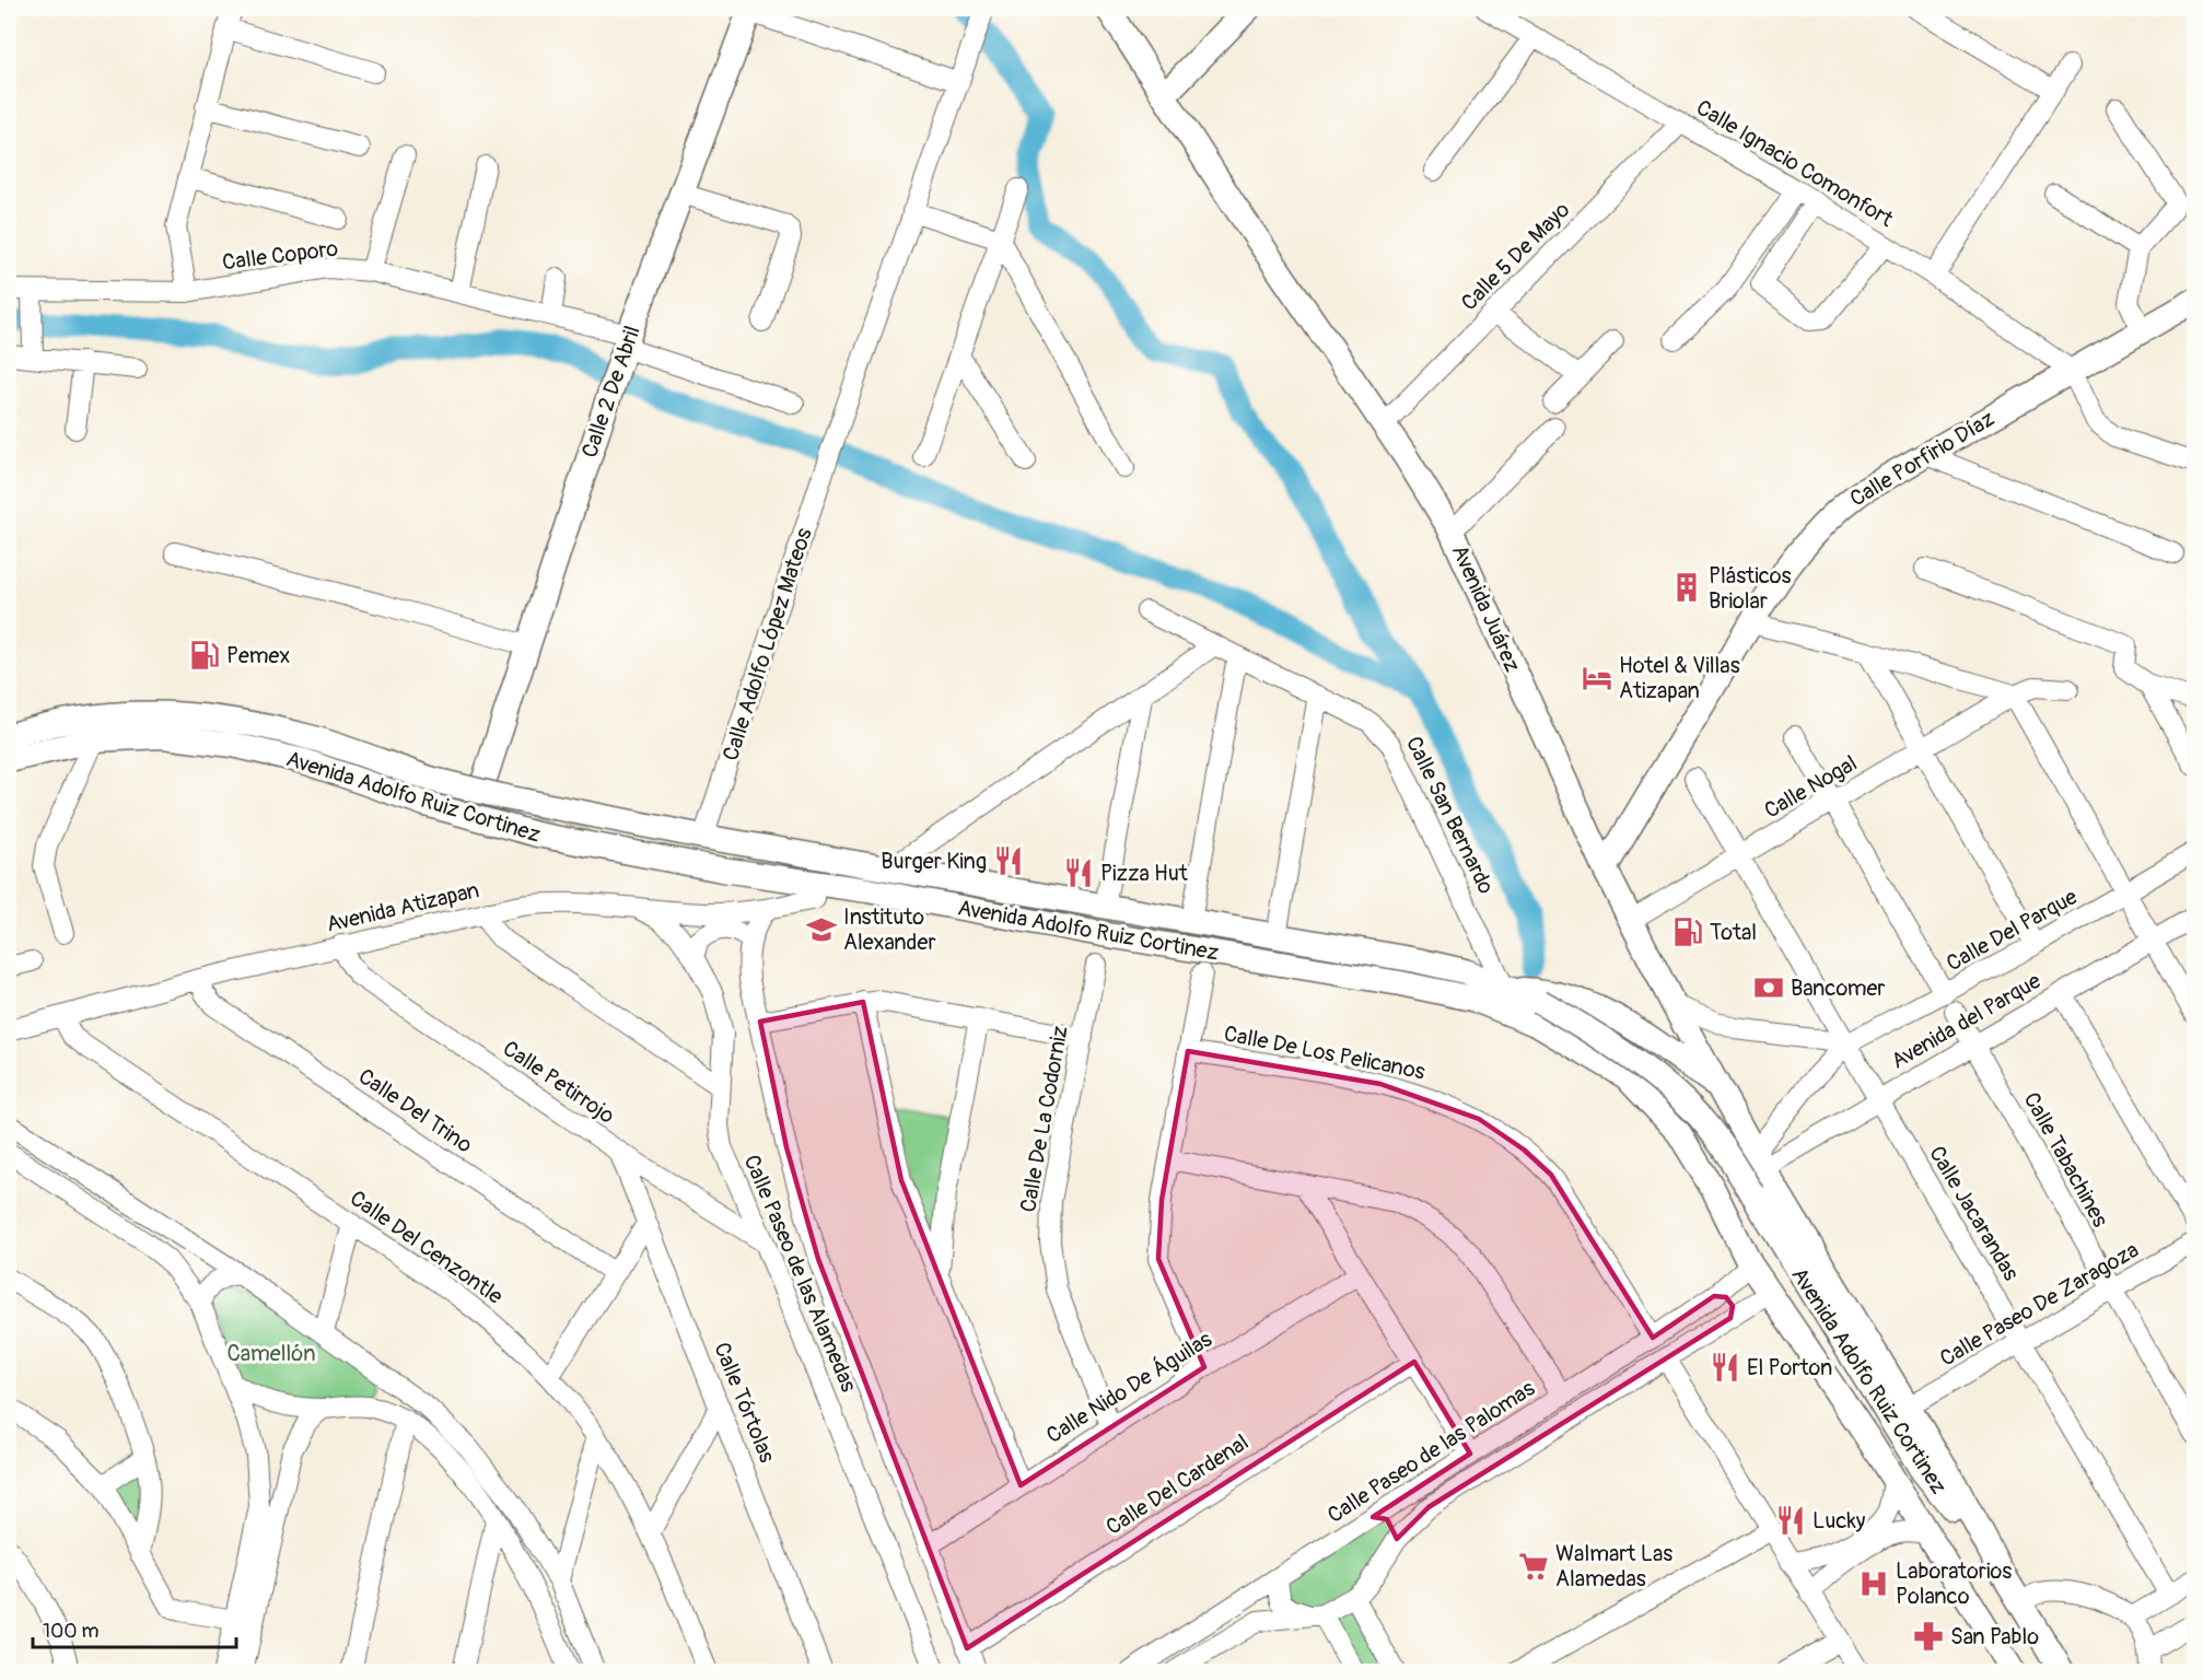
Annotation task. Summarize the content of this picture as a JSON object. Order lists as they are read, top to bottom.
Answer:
{
  "streets": {
    "main road": [
      "Calle 2 De Abril",
      "Calle Porfirio Díaz",
      "Avenida Juárez",
      "Avenida Adolfo Ruiz Cortinez"
    ],
    "street": [
      "Calle Ignacio Comonfort",
      "Calle Coporo",
      "Calle 5 De Mayo",
      "Calle Adolfo López Mateos",
      "Calle Nogal",
      "Calle San Bernardo",
      "Avenida Atizapan",
      "Calle Del Parque",
      "Avenida del Parque",
      "Calle De Los Pelicanos",
      "Calle Petirrojo",
      "Calle Del Trino",
      "Calle De La Codorniz",
      "Calle Tabachines",
      "Calle Jacarandas",
      "Calle Del Cenzontle",
      "Calle Paseo de las Alamedas",
      "Calle Paseo De Zaragoza",
      "Calle Nido De Águilas",
      "Calle Tórtolas",
      "Calle Paseo de las Palomas",
      "Calle Del Cardenal"
    ]
  },
  "crossings": [
    ["Calle Ignacio Comonfort", "Calle 5 De Mayo"],
    ["Calle Ignacio Comonfort", "Calle Porfirio Díaz"],
    ["Calle Coporo", "Calle 2 De Abril"],
    ["Calle 5 De Mayo", "Avenida Juárez"],
    ["Calle Porfirio Díaz", "Avenida Juárez"],
    ["Avenida Juárez", "Calle Nogal"],
    ["Avenida Juárez", "Calle Del Parque"],
    ["Avenida Juárez", "Avenida del Parque"],
    ["Calle Adolfo López Mateos", "Avenida Adolfo Ruiz Cortinez"],
    ["Calle Nogal", "Calle Tabachines"],
    ["Calle Nogal", "Calle Jacarandas"],
    ["Avenida Adolfo Ruiz Cortinez", "Calle San Bernardo"],
    ["Avenida Adolfo Ruiz Cortinez", "Calle Paseo de las Palomas"],
    ["Avenida Atizapan", "Calle Petirrojo"],
    ["Avenida Atizapan", "Calle Del Trino"],
    ["Avenida Atizapan", "Calle Del Cenzontle"],
    ["Avenida Atizapan", "Calle Paseo de las Alamedas"],
    ["Calle Del Parque", "Avenida del Parque"],
    ["Calle Del Parque", "Calle Tabachines"],
    ["Calle Del Parque", "Calle Jacarandas"],
    ["Avenida del Parque", "Calle Tabachines"],
    ["Avenida del Parque", "Calle Jacarandas"],
    ["Calle De Los Pelicanos", "Calle Paseo de las Palomas"],
    ["Calle Petirrojo", "Calle Paseo de las Alamedas"],
    ["Calle Petirrojo", "Calle Tórtolas"],
    ["Calle De La Codorniz", "Calle Nido De Águilas"],
    ["Calle Tabachines", "Calle Paseo De Zaragoza"],
    ["Calle Jacarandas", "Calle Paseo De Zaragoza"],
    ["Calle Paseo de las Alamedas", "Calle Nido De Águilas"],
    ["Calle Paseo de las Alamedas", "Calle Del Cardenal"]
  ],
  "parks": ["Camellón"],
  "places": {
    "building": ["Plásticos Briolar"],
    "fuel station": ["Pemex", "Total"],
    "hotel": ["Hotel & Villas Atizapan"],
    "restaurant": [
      "Burger King",
      "Pizza Hut",
      "El Porton",
      "Lucky"
    ],
    "school or university": ["Instituto Alexander"],
    "bank": ["Bancomer"],
    "supermarket": ["Walmart Las Alamedas"],
    "hospital": ["Laboratorios Polanco"],
    "pharmacy": ["San Pablo"]
  },
  "scale_bar": "100 m"
}
